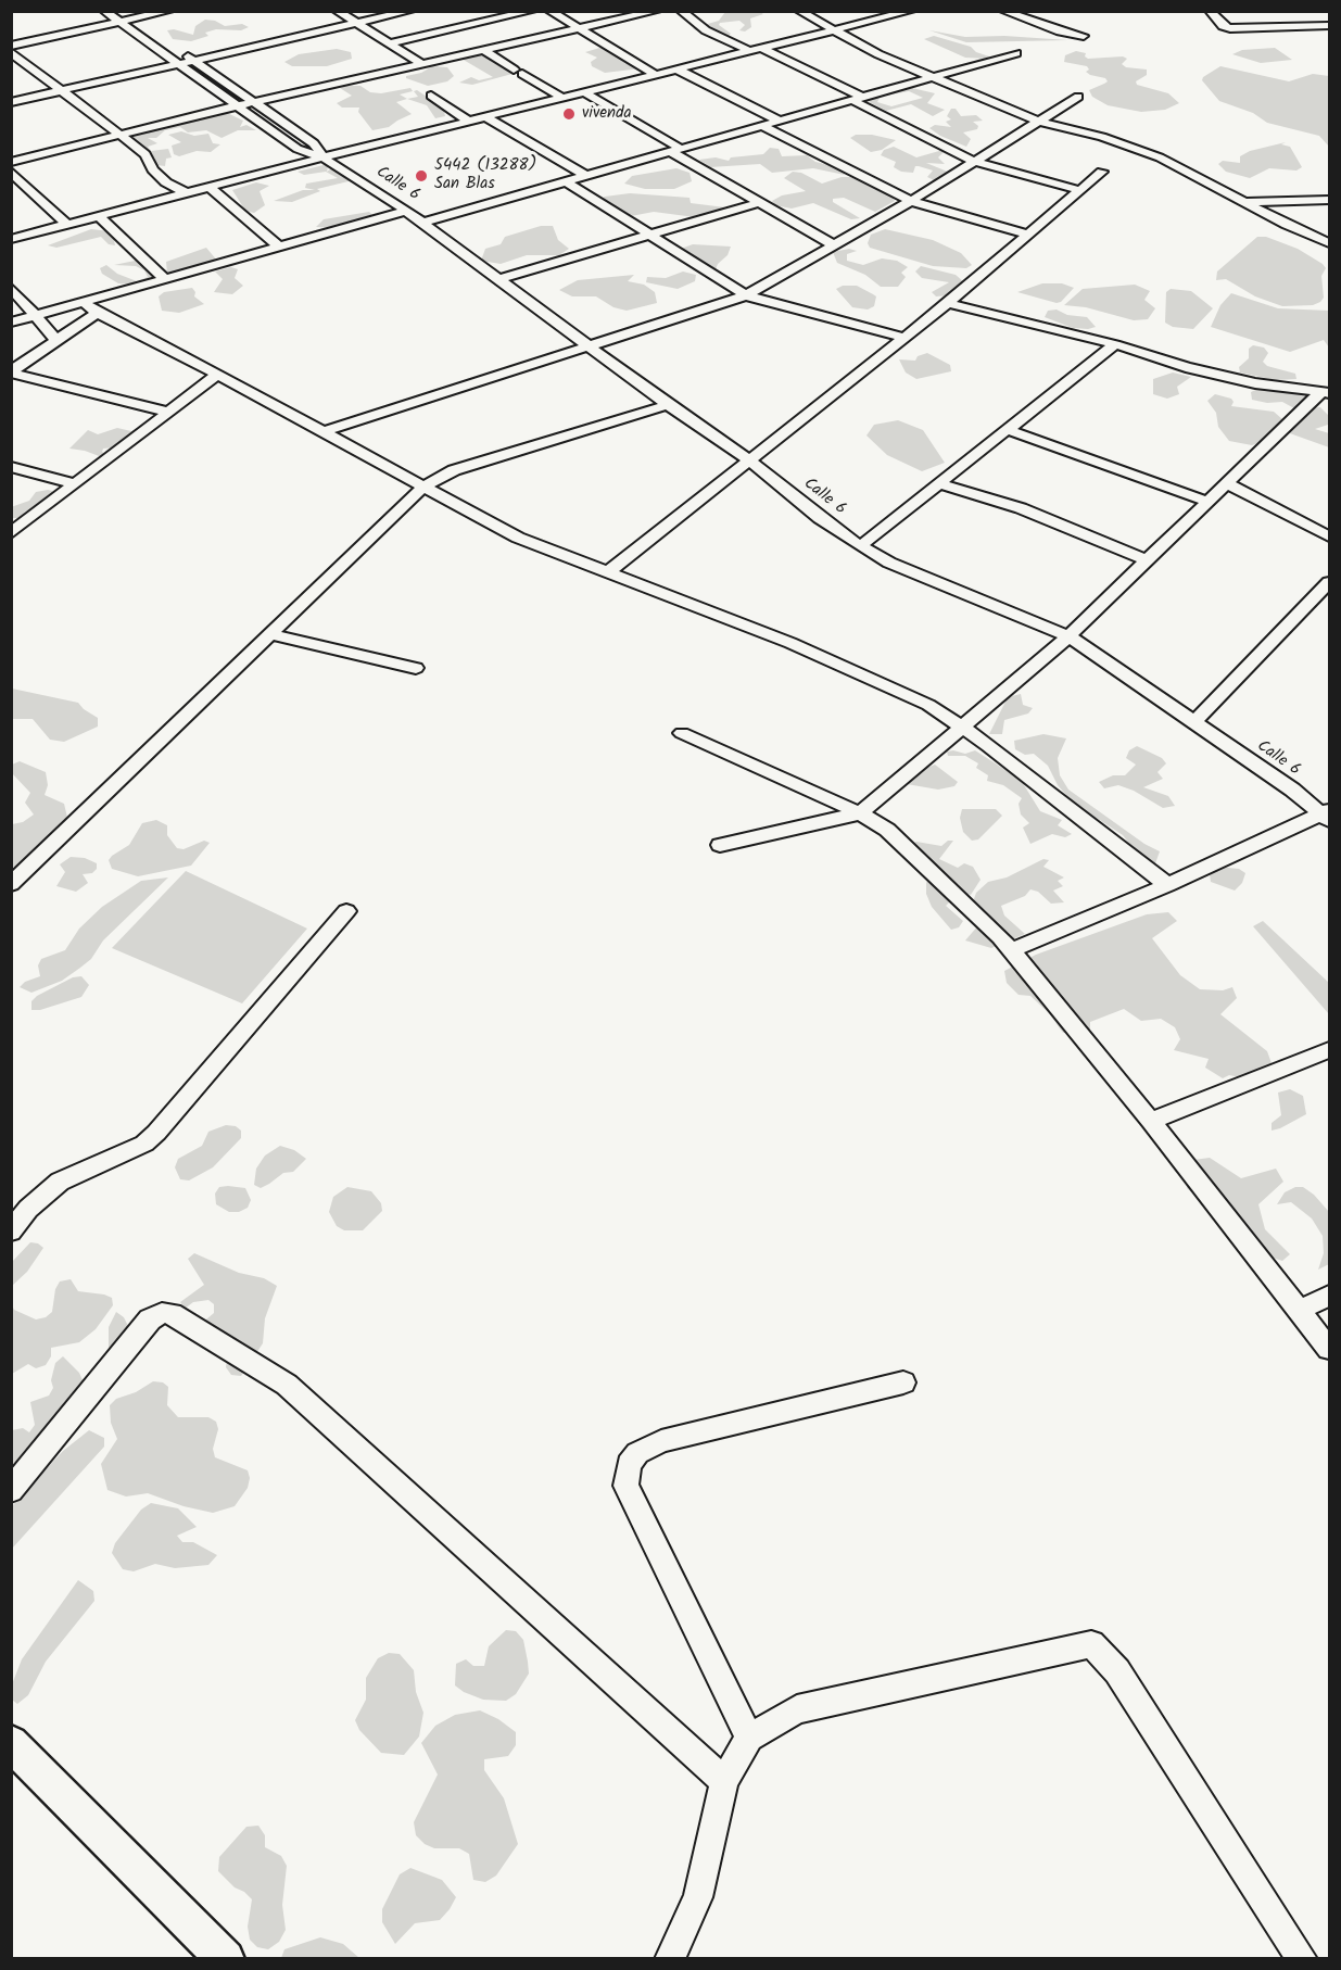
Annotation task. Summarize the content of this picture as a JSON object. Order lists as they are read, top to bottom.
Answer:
{
  "streets": {
    "street": ["Calle 6"]
  },
  "places": ["vivenda", "5442 (13288) San Blas"]
}
